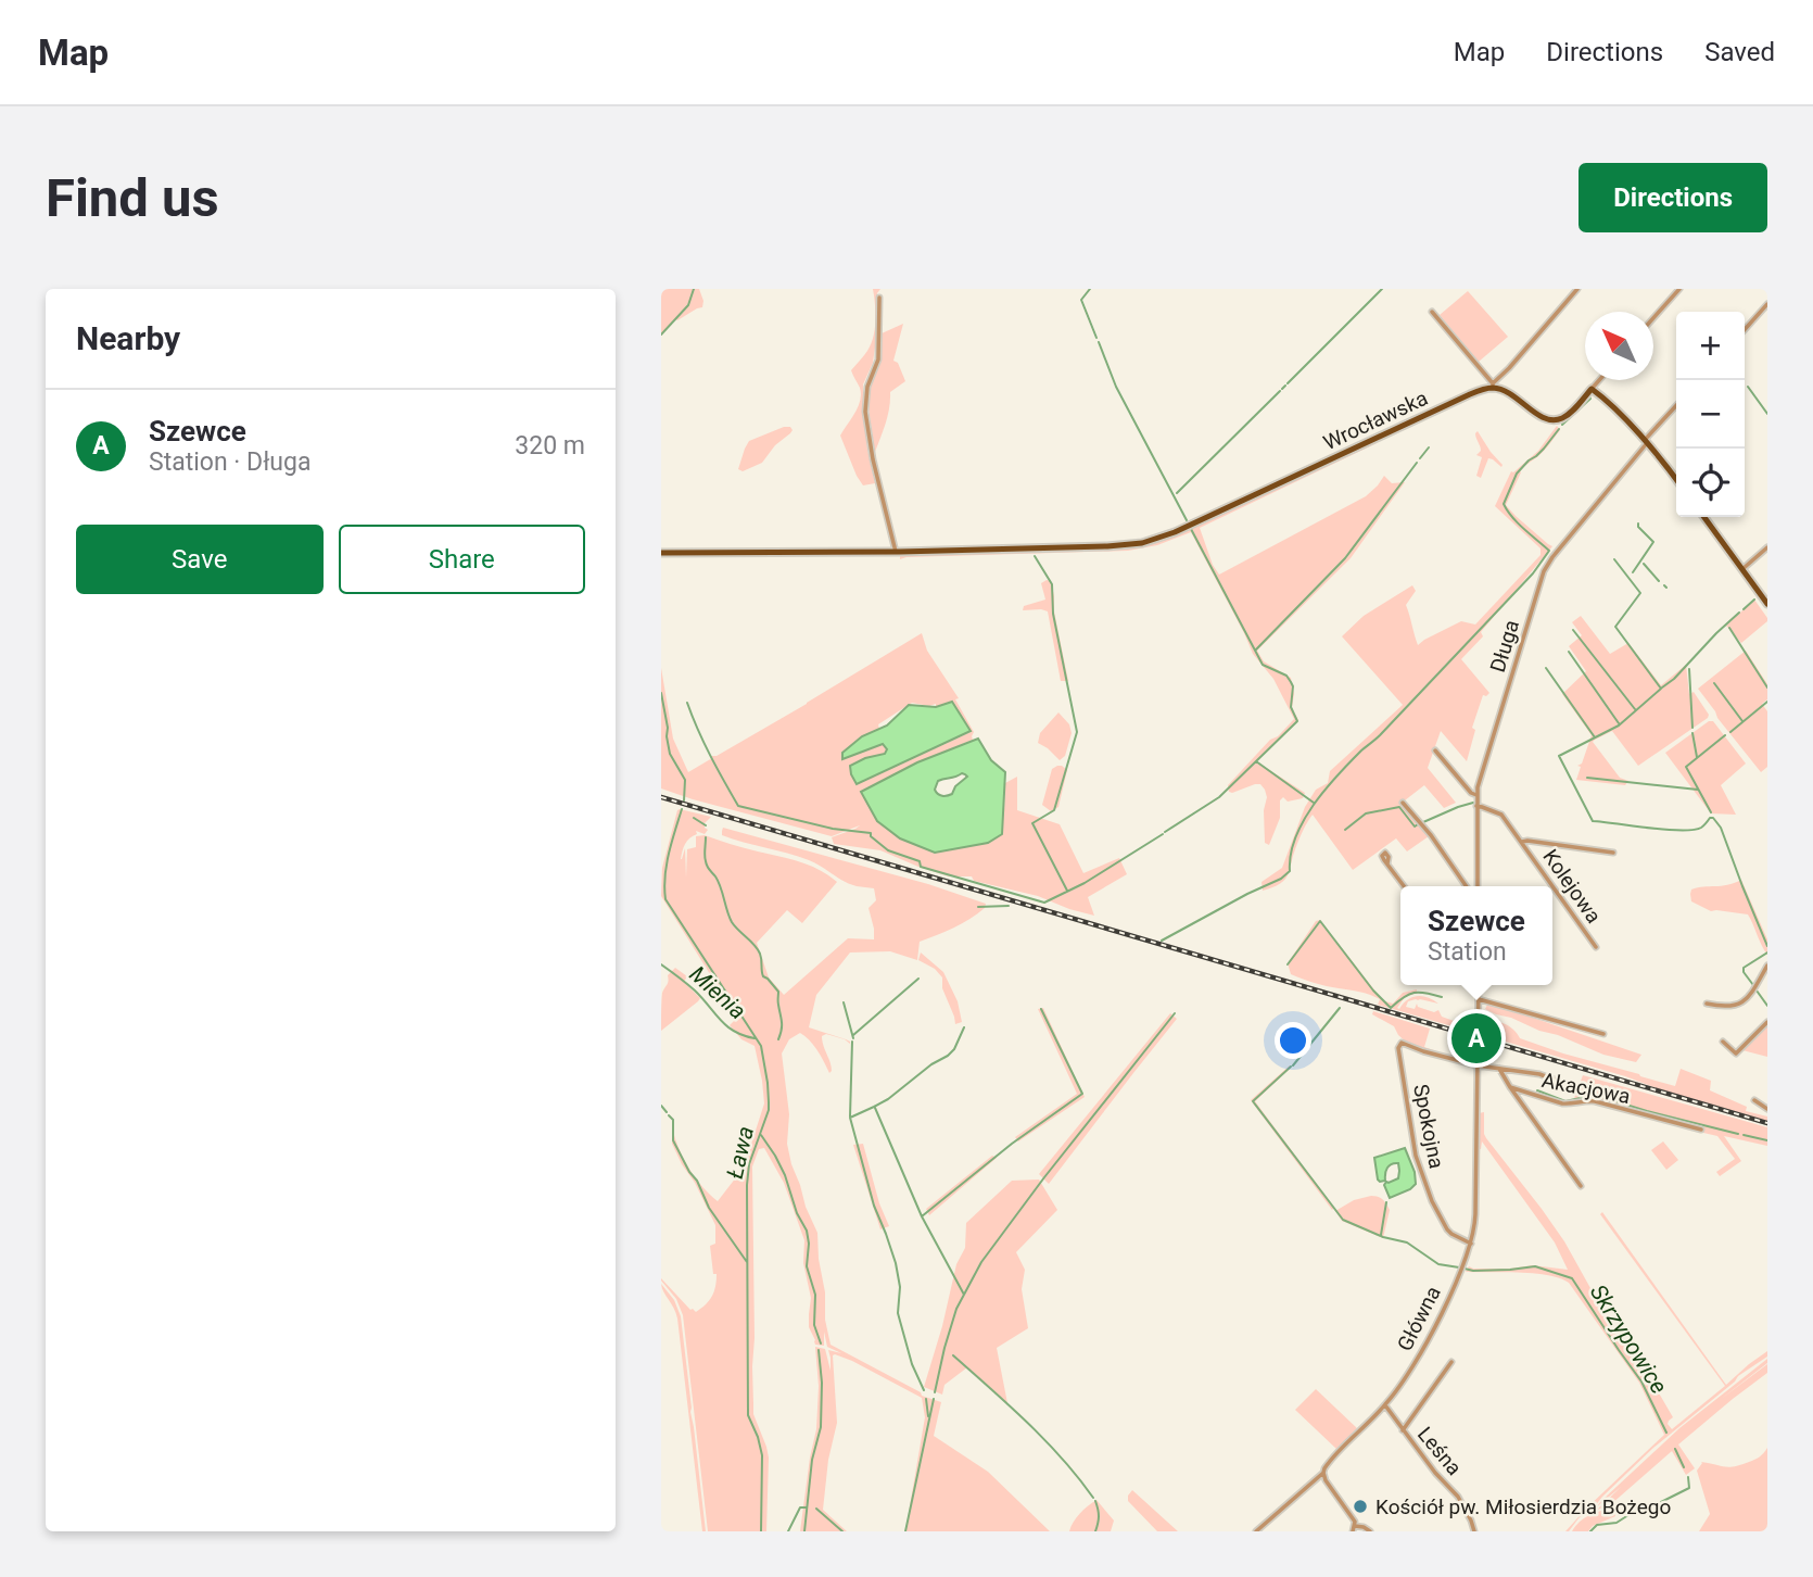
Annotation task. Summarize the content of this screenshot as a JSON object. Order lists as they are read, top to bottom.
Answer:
{
  "streets": {
    "main road": ["Wrocławska"],
    "street": [
      "Długa",
      "Kolejowa",
      "Akacjowa",
      "Spokojna",
      "Główna",
      "Leśna"
    ]
  },
  "crossings": [
    ["Długa", "Kolejowa"],
    ["Spokojna", "Główna"],
    ["Główna", "Leśna"]
  ],
  "water": ["Mienia", "Ława", "Skrzypowice"],
  "places": ["Kościół pw. Miłosierdzia Bożego"],
  "north": "top left",
  "page": {
    "header": "Map",
    "nav": ["Map", "Directions", "Saved"],
    "buttons": [
      "Directions",
      ["Save", "Share"]
    ],
    "title": "Find us",
    "heading": "Nearby",
    "map_buttons": ["+", "−"],
    "list": [
      {
        "mark": "A",
        "name": "Szewce",
        "note": "Station · Długa",
        "value": "320 m"
      }
    ],
    "popup": ["Szewce", "Station"],
    "pins": "A"
  }
}
